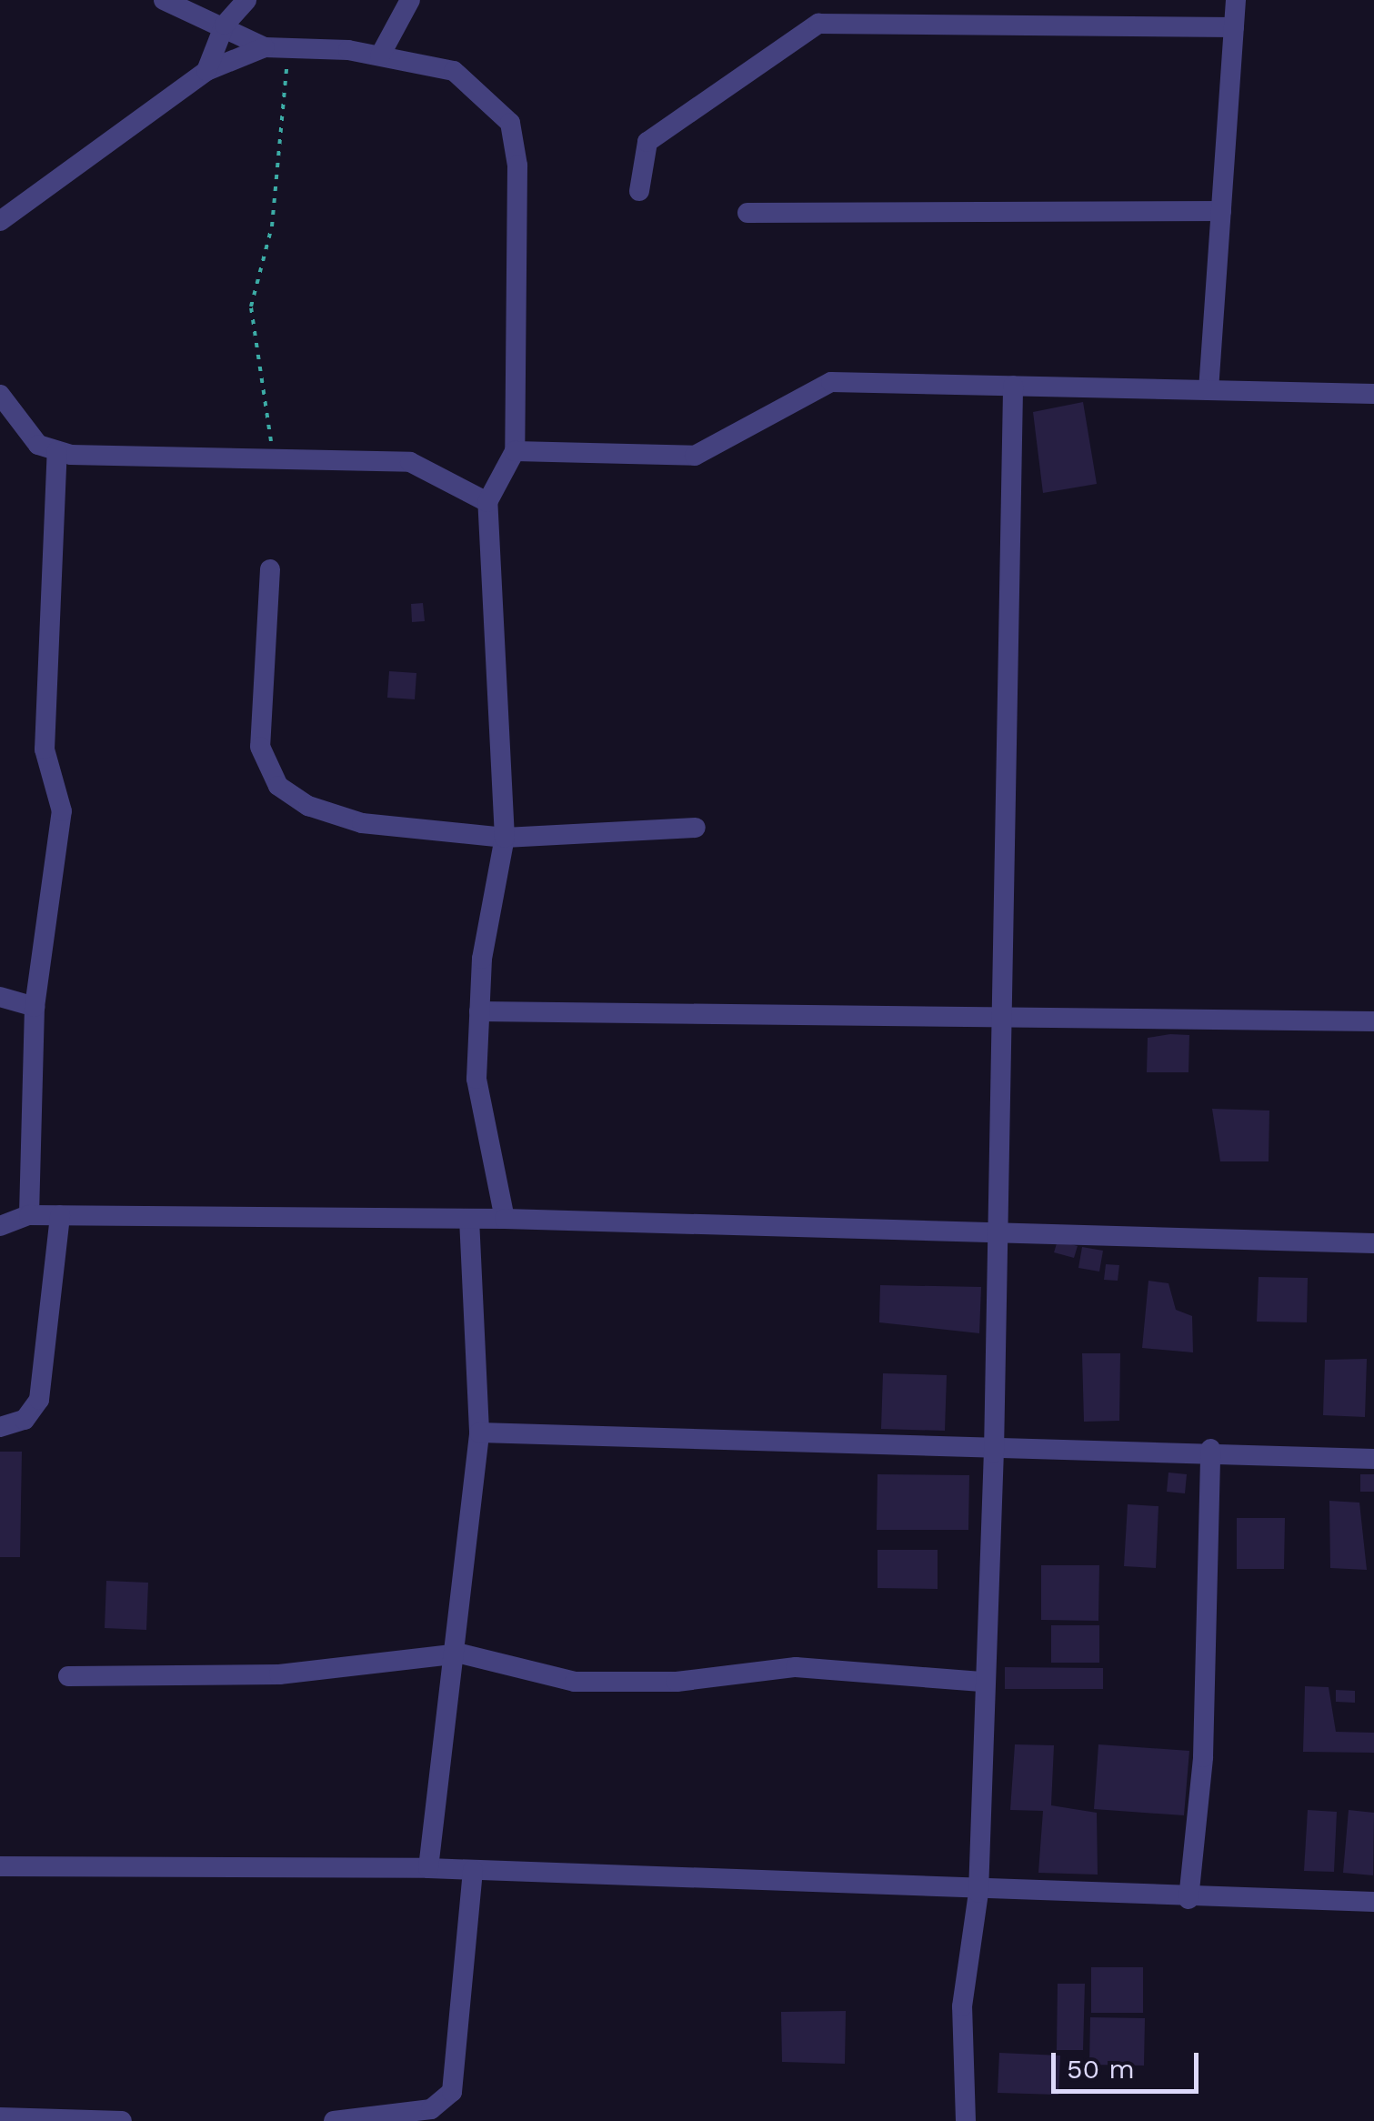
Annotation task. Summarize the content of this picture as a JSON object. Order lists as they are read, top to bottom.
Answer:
{
  "scale_bar": "50 m"
}
